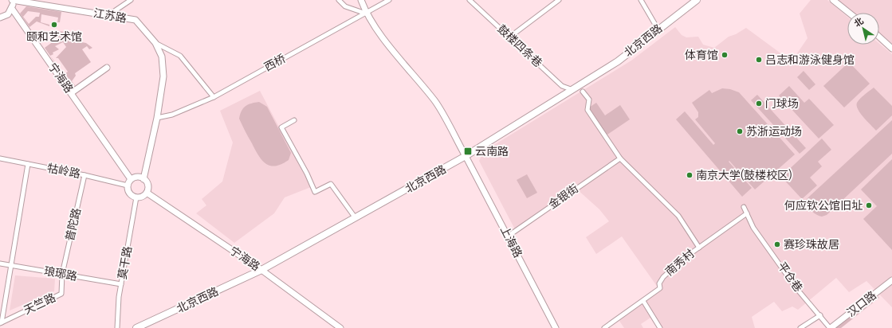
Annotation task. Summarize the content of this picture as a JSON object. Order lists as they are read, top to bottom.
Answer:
{
  "streets": {
    "main road": ["北京西路"],
    "street": [
      "江苏路",
      "鼓楼四条巷",
      "西桥",
      "宁海路",
      "牯岭路",
      "金银街",
      "普陀路",
      "上海路",
      "莫干路",
      "南秀村",
      "琅琊路",
      "平仓巷",
      "天竺路",
      "汉口路"
    ]
  },
  "crossings": [
    ["江苏路", "西桥"],
    ["江苏路", "宁海路"],
    ["江苏路", "牯岭路"],
    ["江苏路", "莫干路"],
    ["北京西路", "鼓楼四条巷"],
    ["北京西路", "宁海路"],
    ["北京西路", "上海路"],
    ["宁海路", "牯岭路"],
    ["宁海路", "莫干路"],
    ["牯岭路", "普陀路"],
    ["牯岭路", "莫干路"],
    ["金银街", "上海路"],
    ["普陀路", "琅琊路"],
    ["普陀路", "天竺路"],
    ["莫干路", "琅琊路"],
    ["南秀村", "平仓巷"],
    ["琅琊路", "天竺路"],
    ["平仓巷", "汉口路"]
  ],
  "places": {
    "other": [
      "颐和艺术馆",
      "体育馆",
      "吕志和游泳健身馆",
      "门球场",
      "苏浙运动场",
      "南京大学(鼓楼校区)",
      "何应钦公馆旧址",
      "赛珍珠故居"
    ],
    "transit": ["云南路"]
  },
  "north": "top left"
}
